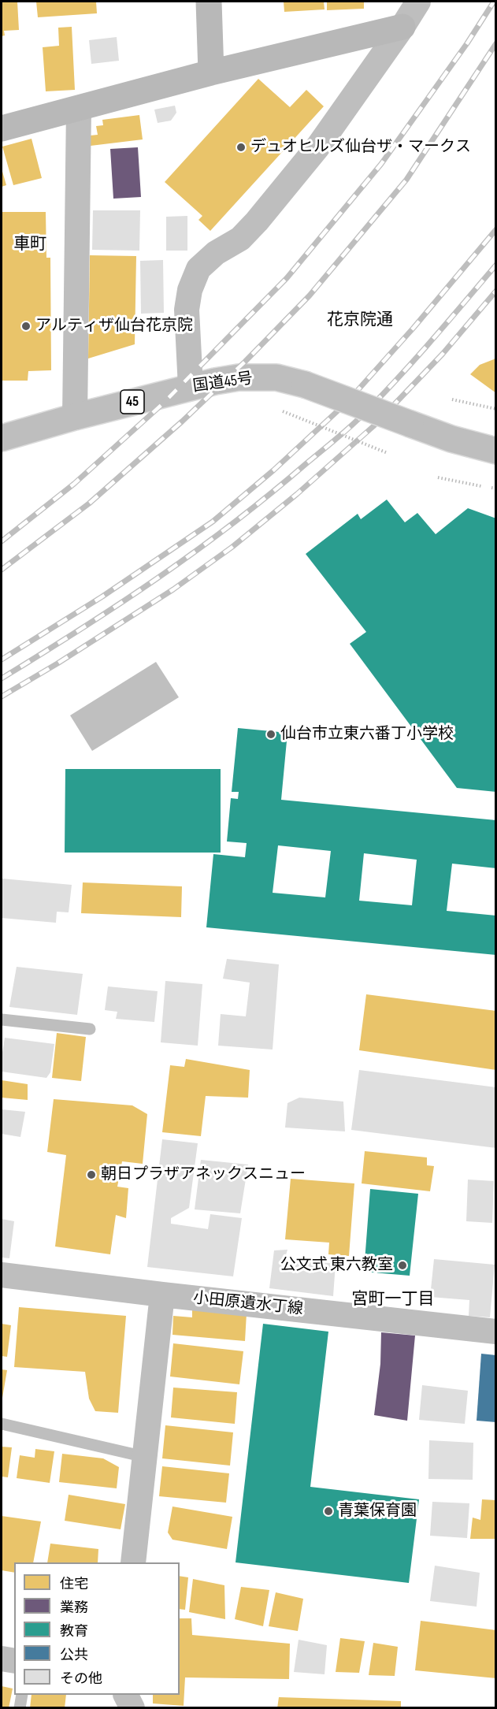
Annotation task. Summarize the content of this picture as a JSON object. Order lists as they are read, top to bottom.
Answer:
{
  "streets": {
    "highway": ["国道45号", "45"],
    "street": ["小田原遺水丁線"]
  },
  "districts": ["車町", "花京院通", "宮町一丁目"],
  "places": [
    "デュオヒルズ仙台ザ・マークス",
    "アルティザ仙台花京院",
    "仙台市立東六番丁小学校",
    "朝日プラザアネックスニュー",
    "公文式 東六教室",
    "青葉保育園"
  ],
  "legend": [
    "住宅",
    "業務",
    "教育",
    "公共",
    "その他"
  ]
}
